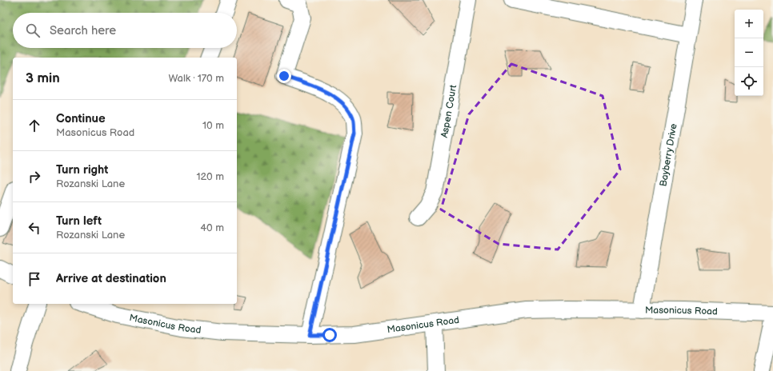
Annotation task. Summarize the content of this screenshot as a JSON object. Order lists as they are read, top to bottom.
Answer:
{
  "streets": {
    "street": ["Aspen Court", "Bayberry Drive", "Masonicus Road"]
  },
  "crossings": [
    ["Bayberry Drive", "Masonicus Road"]
  ],
  "page": {
    "map_buttons": ["+", "−"],
    "search": "Search here",
    "heading": ["3 min", "Walk · 170 m"],
    "list": [
      ["Continue", "Masonicus Road", "10 m"],
      ["Turn right", "Rozanski Lane", "120 m"],
      ["Turn left", "Rozanski Lane", "40 m"],
      "Arrive at destination"
    ]
  }
}
